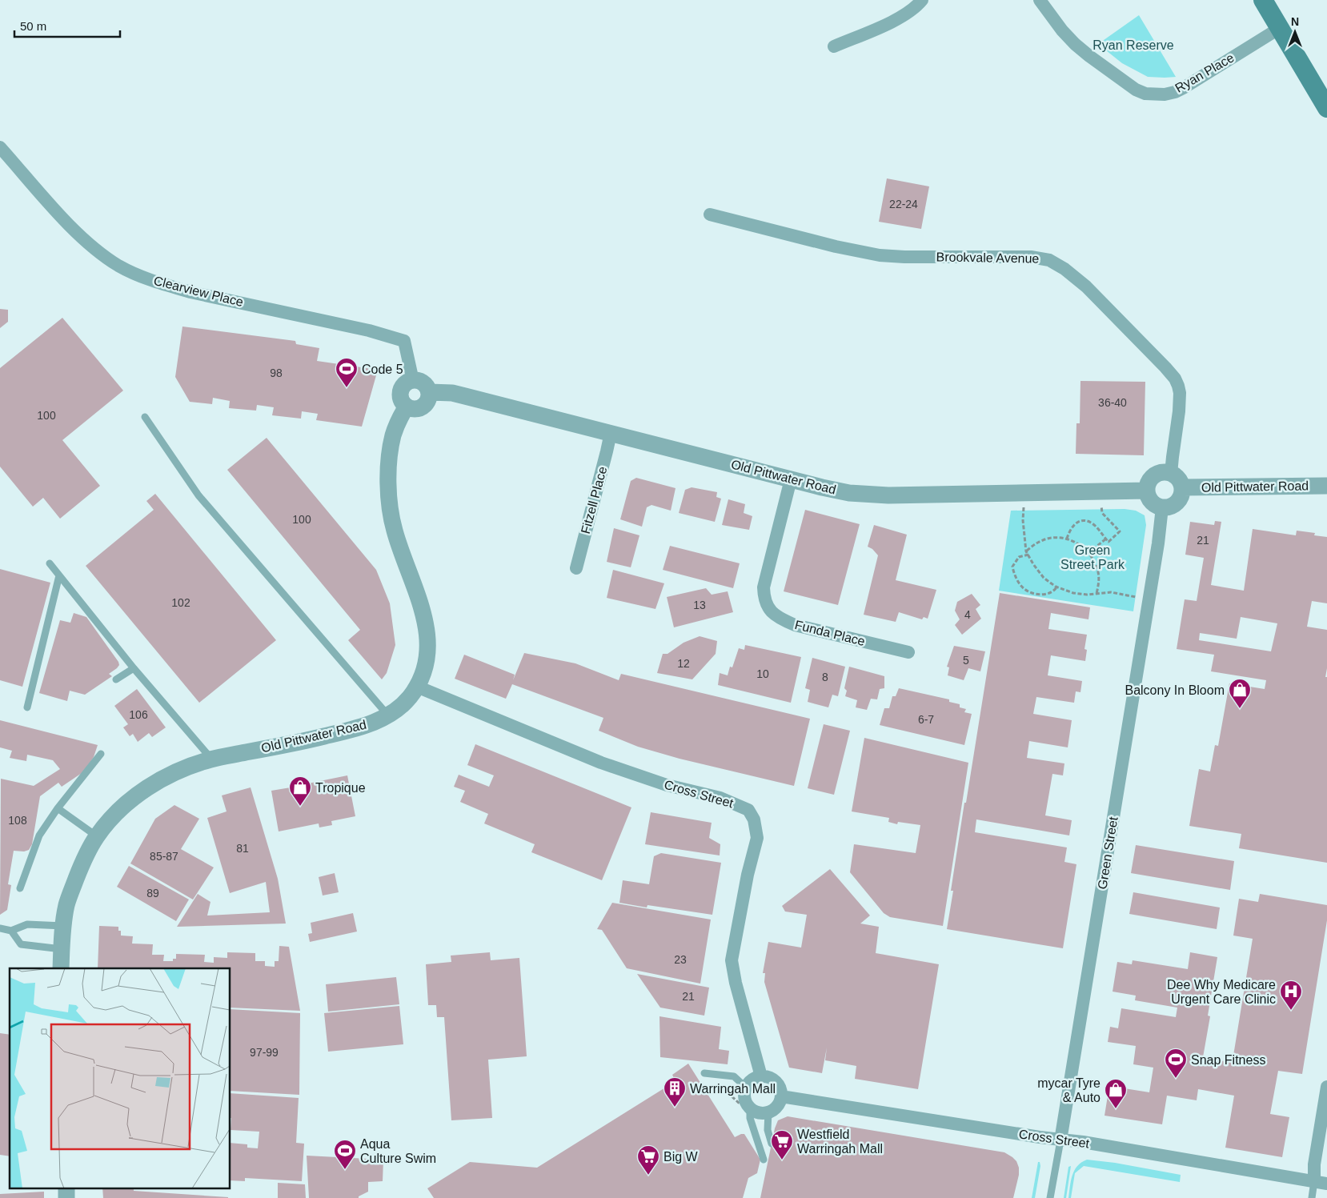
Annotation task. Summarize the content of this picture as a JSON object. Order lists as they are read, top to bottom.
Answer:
{
  "streets": {
    "street": [
      "Ryan Place",
      "Brookvale Avenue",
      "Clearview Place",
      "Old Pittwater Road",
      "Fitzell Place",
      "Funda Place",
      "Cross Street",
      "Green Street"
    ]
  },
  "crossings": [
    ["Brookvale Avenue", "Old Pittwater Road"],
    ["Brookvale Avenue", "Green Street"],
    ["Clearview Place", "Old Pittwater Road"],
    ["Old Pittwater Road", "Fitzell Place"],
    ["Old Pittwater Road", "Funda Place"],
    ["Old Pittwater Road", "Cross Street"],
    ["Old Pittwater Road", "Green Street"],
    ["Cross Street", "Green Street"]
  ],
  "parks": ["Ryan Reserve", "Green Street Park"],
  "places": {
    "sports": ["Code 5", "Snap Fitness", "Aqua Culture Swim"],
    "shop": ["Balcony In Bloom", "Tropique", "mycar Tyre & Auto"],
    "hospital": ["Dee Why Medicare Urgent Care Clinic"],
    "building": ["Warringah Mall"],
    "supermarket": ["Westfield Warringah Mall", "Big W"]
  },
  "house_numbers": [
    "22-24",
    "98",
    "36-40",
    "100",
    "100",
    "21",
    "102",
    "13",
    "4",
    "5",
    "12",
    "10",
    "8",
    "106",
    "6-7",
    "108",
    "81",
    "85-87",
    "89",
    "23",
    "21",
    "97-99"
  ],
  "scale_bar": "50 m",
  "north": "top"
}
